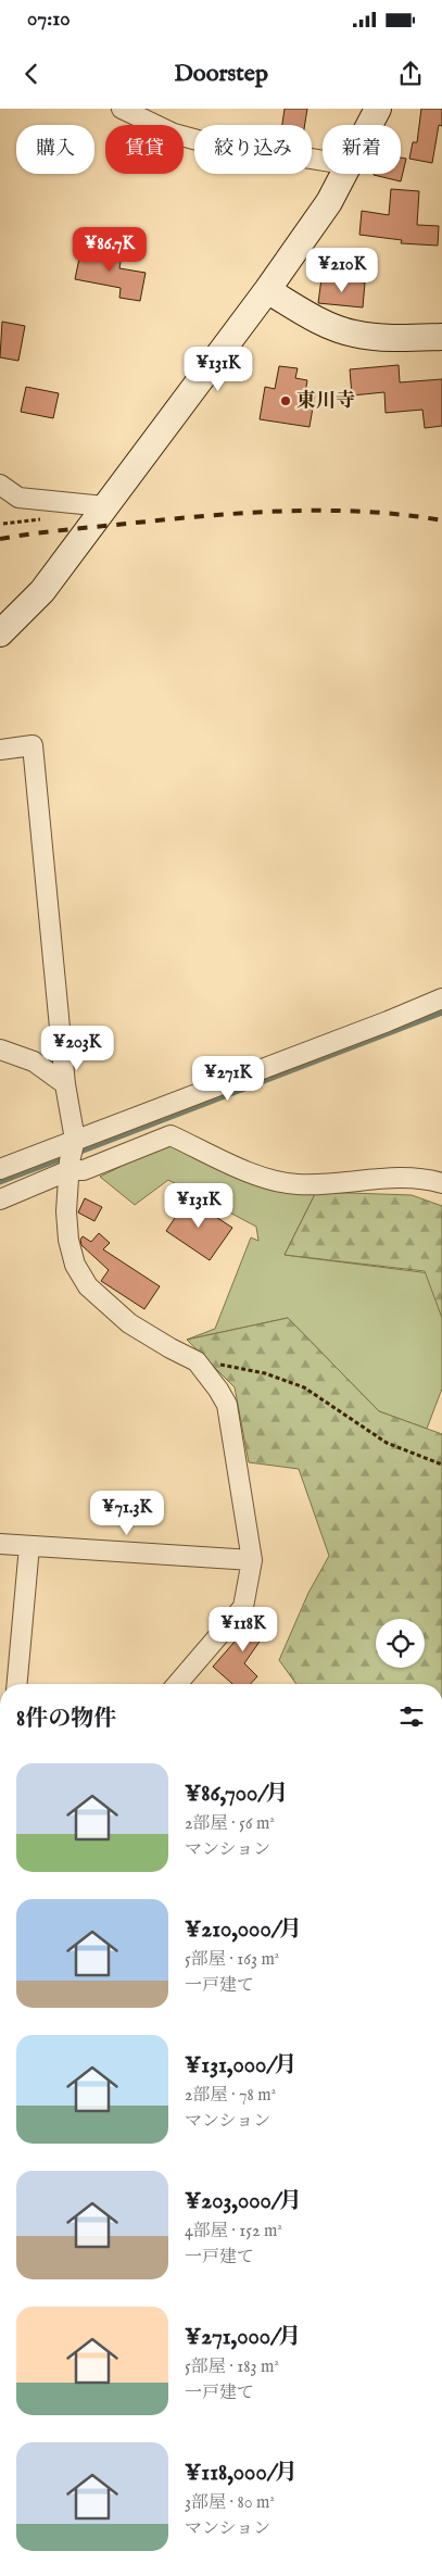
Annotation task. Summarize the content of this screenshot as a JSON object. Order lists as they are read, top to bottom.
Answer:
{
  "places": ["東川寺"],
  "page": {
    "status": "07:10",
    "header": "Doorstep",
    "chip": [
      "購入",
      "賃貸",
      "絞り込み",
      "新着"
    ],
    "price": [
      "¥86.7K",
      "¥210K",
      "¥131K",
      "¥203K",
      "¥271K",
      "¥131K",
      "¥71.3K",
      "¥118K"
    ],
    "heading": "8件の物件",
    "list": [
      {
        "name": "¥86,700/月",
        "note": "2部屋 · 56 m² · マンション"
      },
      {
        "name": "¥210,000/月",
        "note": "5部屋 · 163 m² · 一戸建て"
      },
      {
        "name": "¥131,000/月",
        "note": "2部屋 · 78 m² · マンション"
      },
      {
        "name": "¥203,000/月",
        "note": "4部屋 · 152 m² · 一戸建て"
      },
      {
        "name": "¥271,000/月",
        "note": "5部屋 · 183 m² · 一戸建て"
      },
      {
        "name": "¥118,000/月",
        "note": "3部屋 · 80 m² · マンション"
      }
    ]
  }
}
